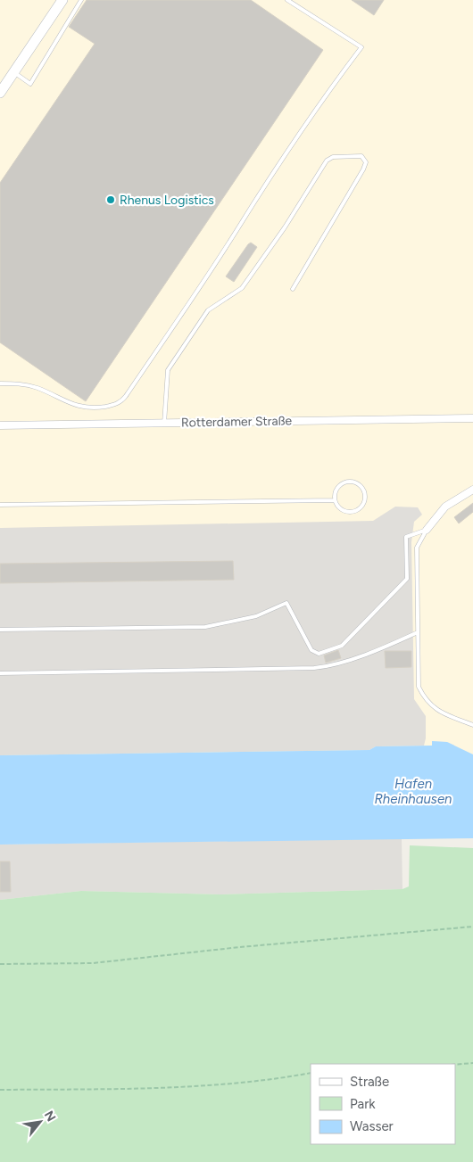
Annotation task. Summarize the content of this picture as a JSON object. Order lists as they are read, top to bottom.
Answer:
{
  "streets": {
    "street": ["Rotterdamer Straße"]
  },
  "water": ["Hafen Rheinhausen"],
  "places": ["Rhenus Logistics"],
  "legend": ["Straße", "Park", "Wasser"],
  "north": "top right"
}
